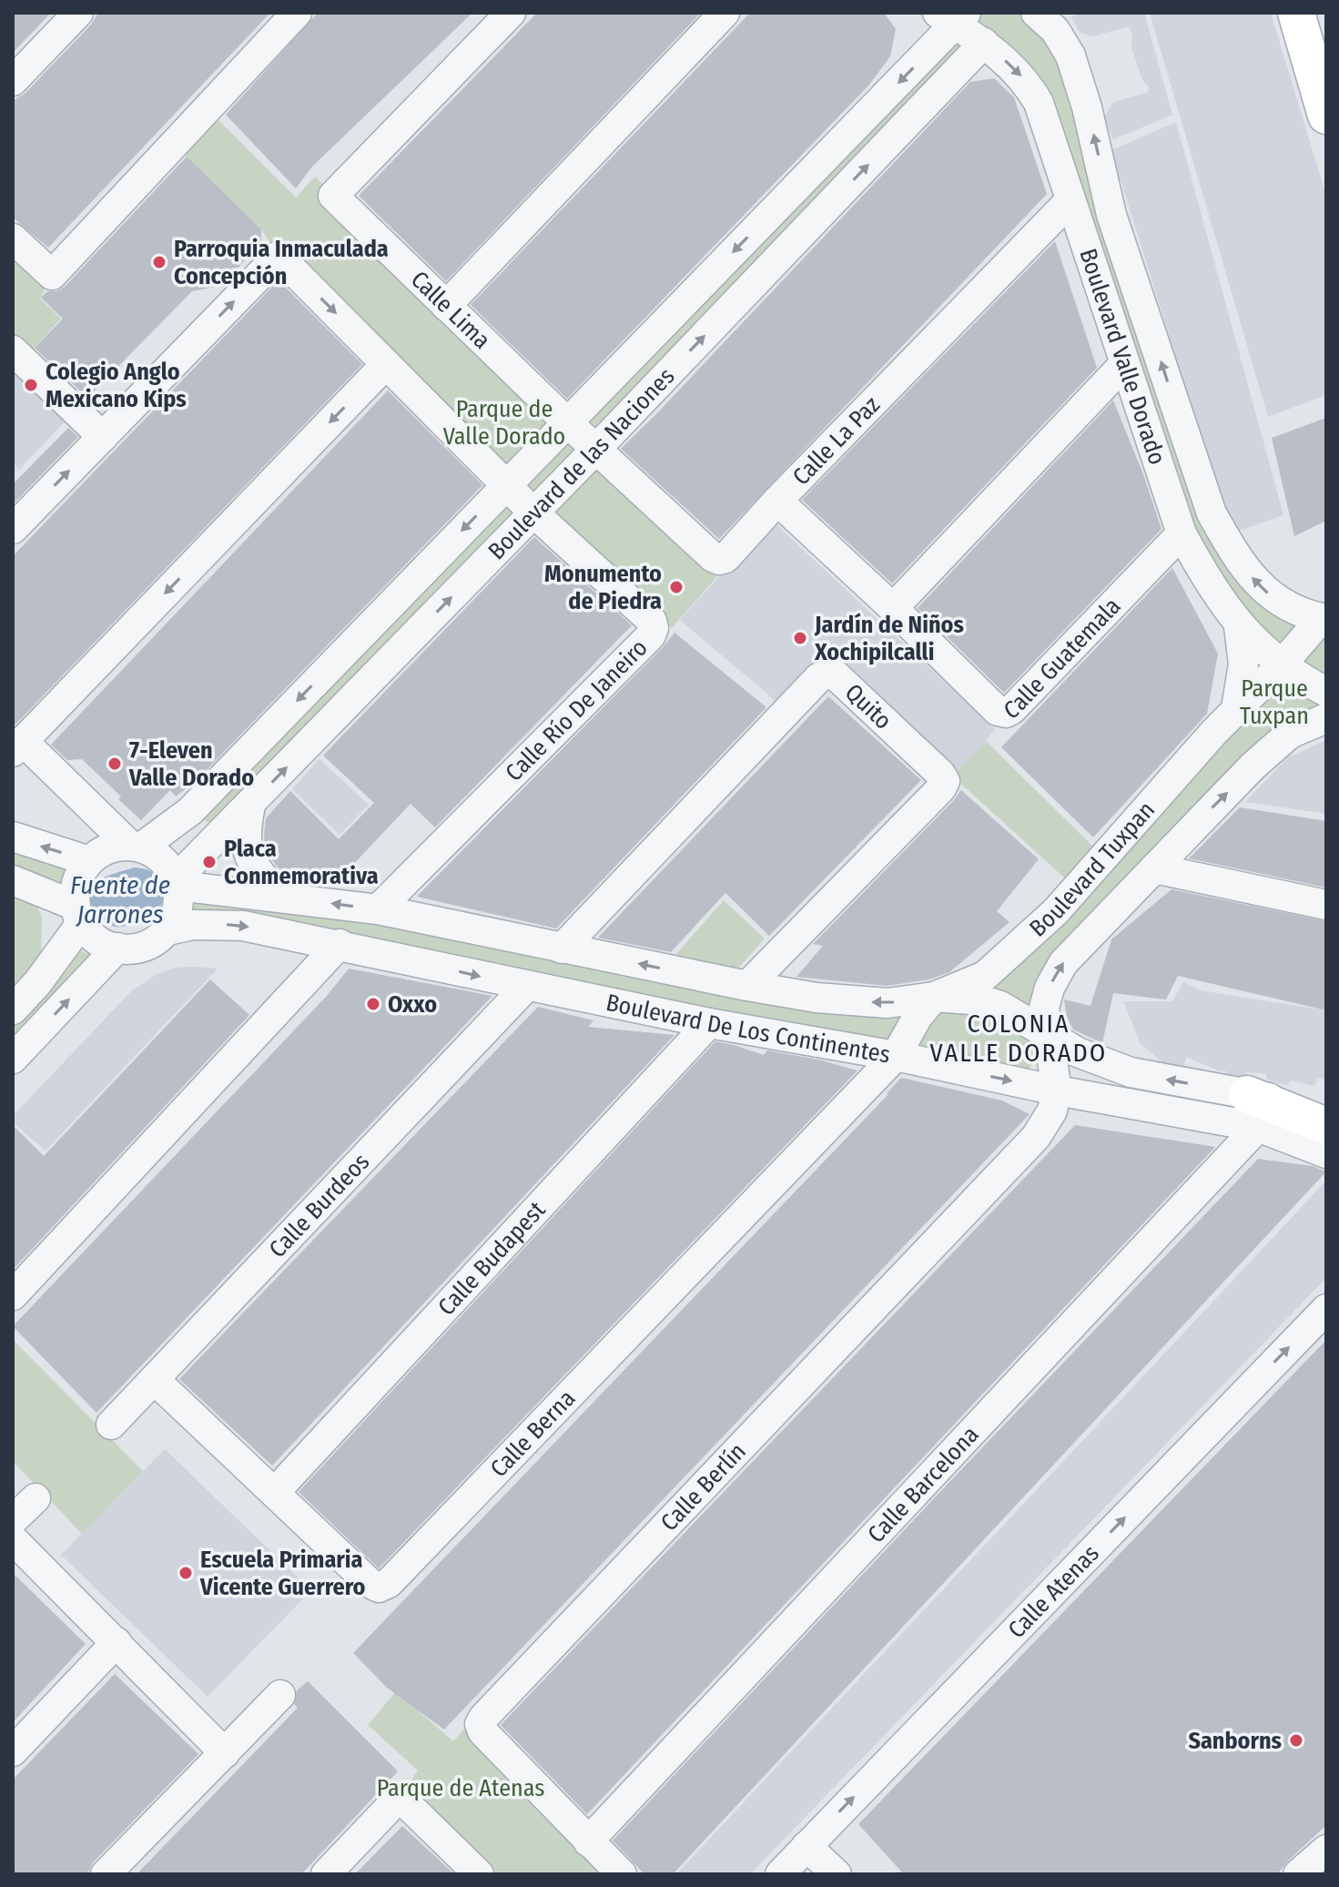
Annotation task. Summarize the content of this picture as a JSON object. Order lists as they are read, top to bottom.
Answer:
{
  "streets": {
    "street": [
      "Calle Lima",
      "Boulevard Valle Dorado",
      "Calle La Paz",
      "Boulevard de las Naciones",
      "Calle Guatemala",
      "Quito",
      "Calle Río De Janeiro",
      "Boulevard Tuxpan",
      "Boulevard De Los Continentes",
      "Calle Burdeos",
      "Calle Budapest",
      "Calle Berna",
      "Calle Barcelona",
      "Calle Berlín",
      "Calle Atenas"
    ]
  },
  "crossings": [
    ["Calle Lima", "Calle La Paz"],
    ["Calle Lima", "Boulevard de las Naciones"],
    ["Boulevard Valle Dorado", "Calle La Paz"],
    ["Boulevard Valle Dorado", "Boulevard de las Naciones"],
    ["Boulevard Valle Dorado", "Calle Guatemala"],
    ["Boulevard Valle Dorado", "Boulevard Tuxpan"],
    ["Calle La Paz", "Boulevard de las Naciones"],
    ["Calle La Paz", "Calle Guatemala"],
    ["Boulevard de las Naciones", "Calle Río De Janeiro"],
    ["Boulevard de las Naciones", "Boulevard De Los Continentes"],
    ["Quito", "Boulevard De Los Continentes"],
    ["Calle Río De Janeiro", "Boulevard De Los Continentes"],
    ["Boulevard Tuxpan", "Boulevard De Los Continentes"],
    ["Boulevard Tuxpan", "Calle Berlín"],
    ["Boulevard De Los Continentes", "Calle Burdeos"],
    ["Boulevard De Los Continentes", "Calle Budapest"],
    ["Boulevard De Los Continentes", "Calle Berna"],
    ["Boulevard De Los Continentes", "Calle Barcelona"],
    ["Boulevard De Los Continentes", "Calle Berlín"],
    ["Calle Burdeos", "Calle Berna"],
    ["Calle Budapest", "Calle Berna"],
    ["Calle Barcelona", "Calle Berlín"]
  ],
  "one_way": ["Calle Atenas"],
  "districts": ["COLONIA VALLE DORADO"],
  "water": ["Fuente de Jarrones"],
  "parks": ["Parque de Valle Dorado", "Parque Tuxpan", "Parque de Atenas"],
  "places": [
    "Parroquia Inmaculada Concepción",
    "Colegio Anglo Mexicano Kips",
    "Monumento de Piedra",
    "Jardín de Niños Xochipilcalli",
    "7-Eleven Valle Dorado",
    "Placa Conmemorativa",
    "Oxxo",
    "Escuela Primaria Vicente Guerrero",
    "Sanborns"
  ]
}
